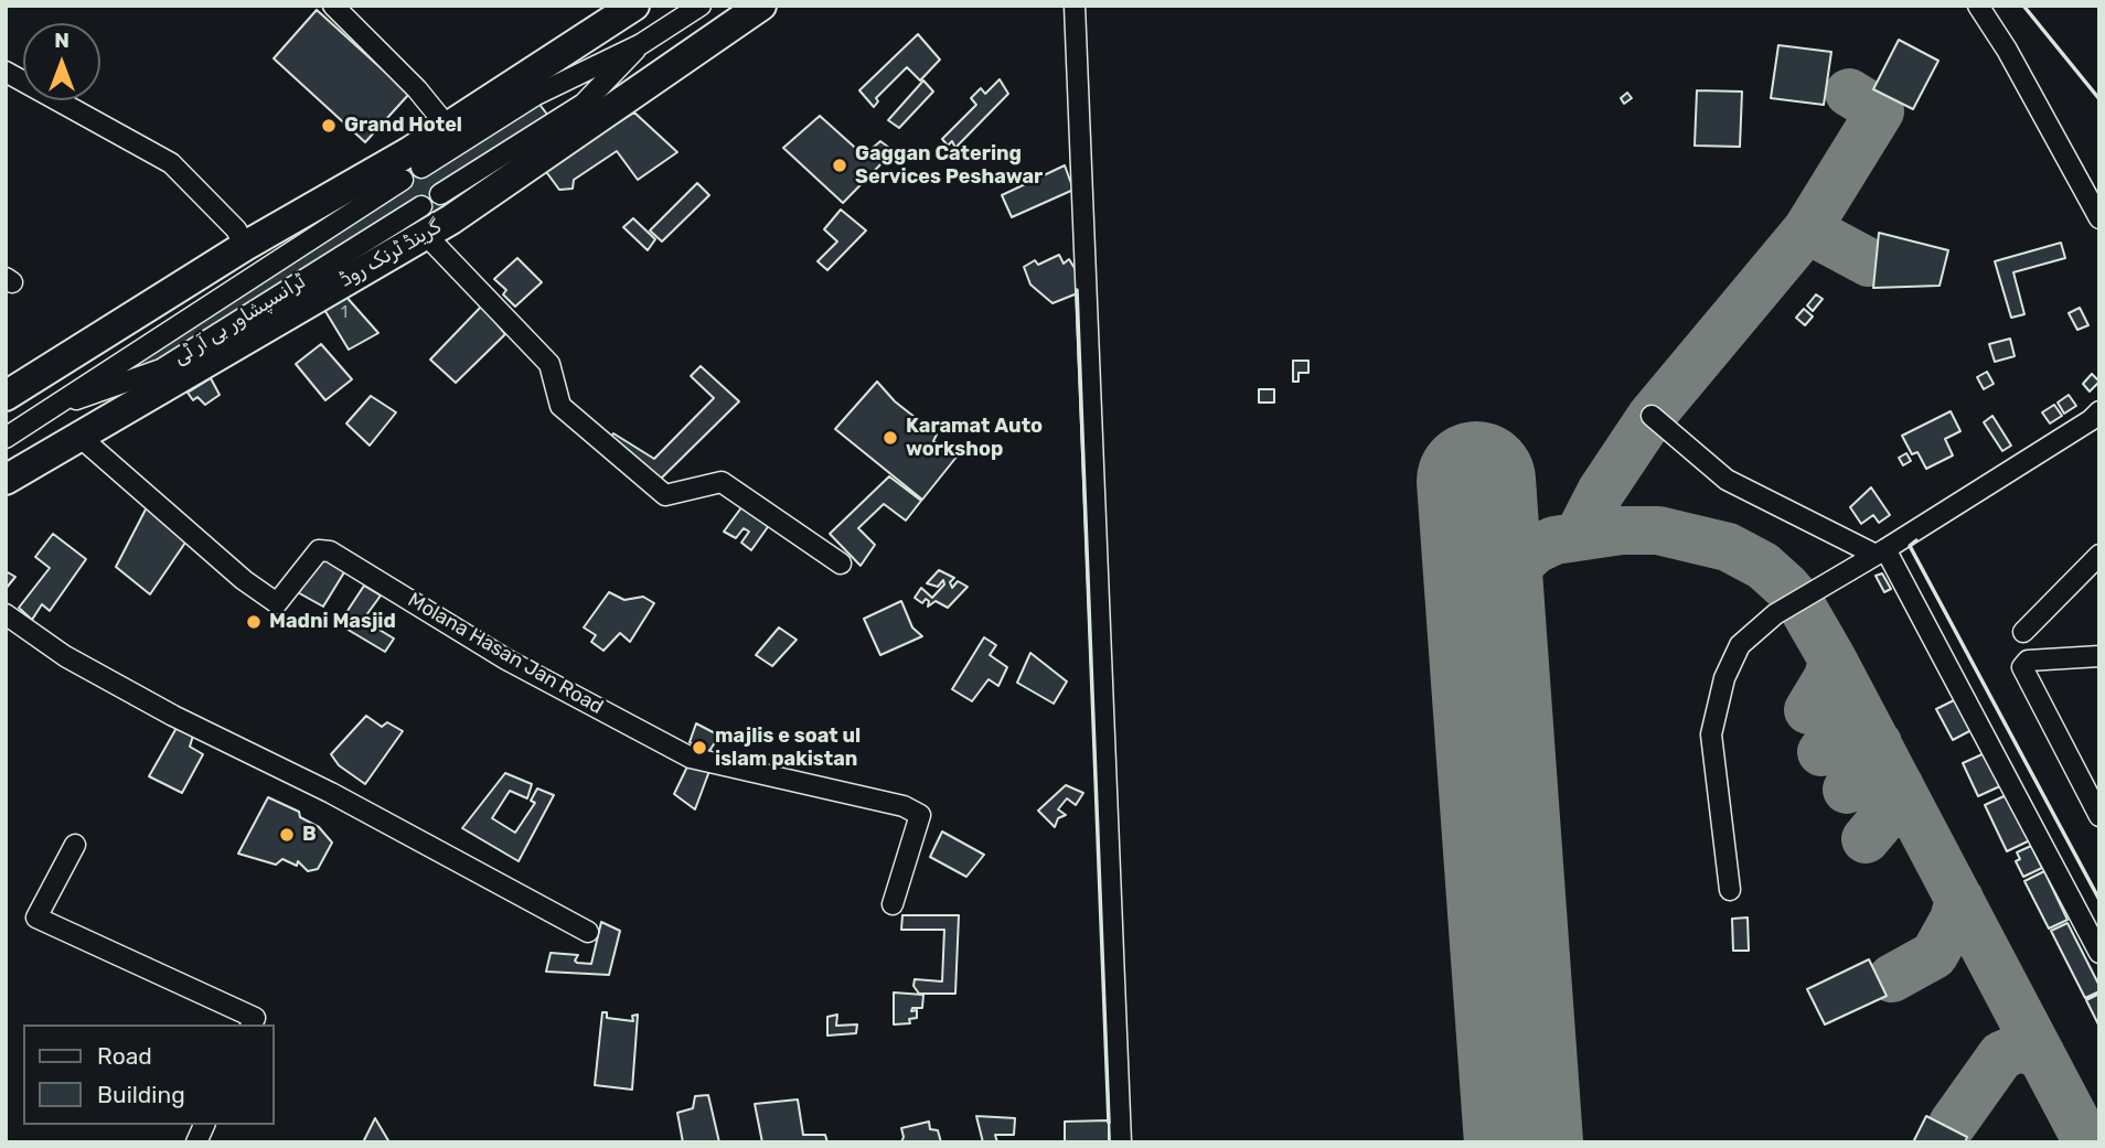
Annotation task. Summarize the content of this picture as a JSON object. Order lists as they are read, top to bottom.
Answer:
{
  "streets": {
    "highway": ["گرینڈ ٹرنک روڈ"],
    "street": ["ٹرانسپشاور بی آر ٹی", "Molana Hasan Jan Road"]
  },
  "crossings": [
    ["گرینڈ ٹرنک روڈ", "ٹرانسپشاور بی آر ٹی"],
    ["گرینڈ ٹرنک روڈ", "Molana Hasan Jan Road"]
  ],
  "places": [
    "Grand Hotel",
    "Gaggan Catering Services Peshawar",
    "Karamat Auto workshop",
    "Madni Masjid",
    "majlis e soat ul islam pakistan",
    "B"
  ],
  "house_numbers": ["1"],
  "legend": ["Road", "Building"],
  "north": "top"
}
